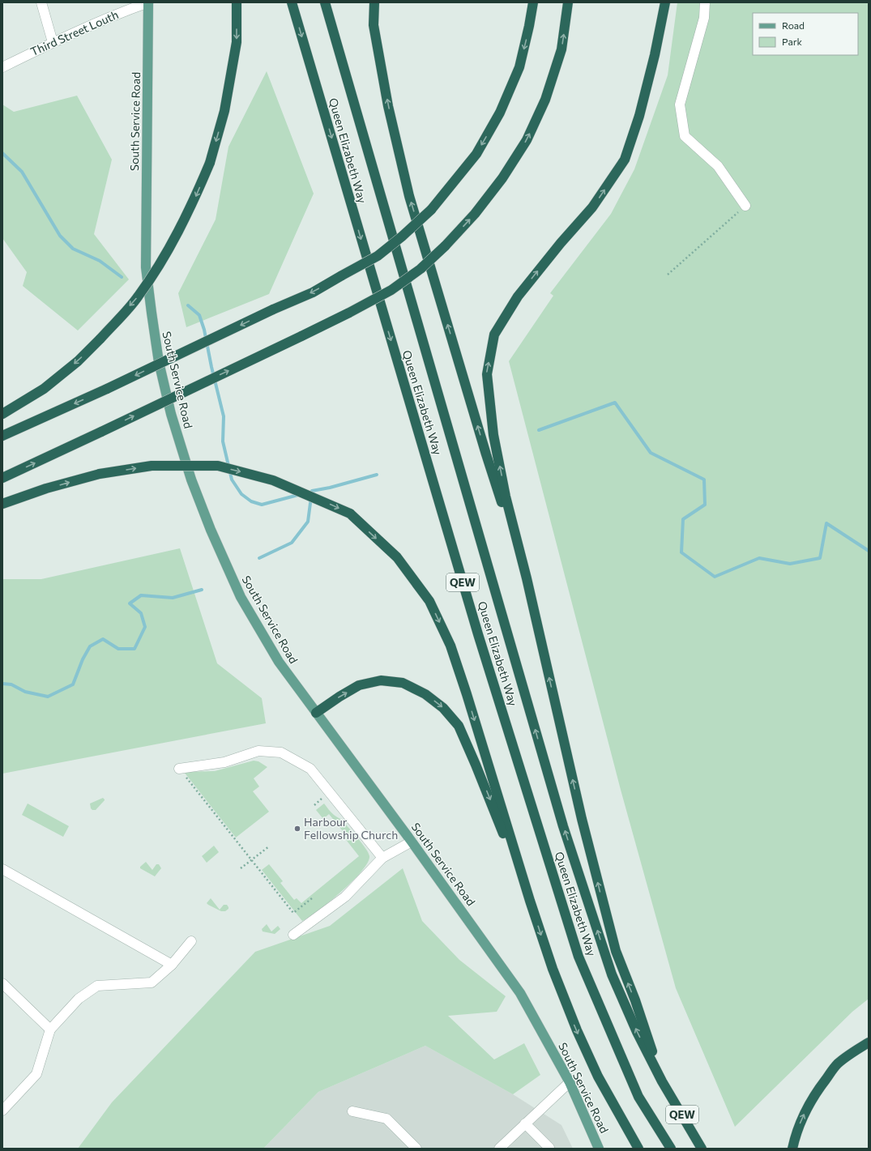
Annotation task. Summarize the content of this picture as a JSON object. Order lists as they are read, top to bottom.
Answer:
{
  "streets": {
    "highway": ["Queen Elizabeth Way", "QEW"],
    "main road": ["South Service Road"],
    "street": ["Third Street Louth"]
  },
  "crossings": [
    ["Third Street Louth", "South Service Road"]
  ],
  "places": ["Harbour Fellowship Church"],
  "legend": ["Road", "Park"]
}
